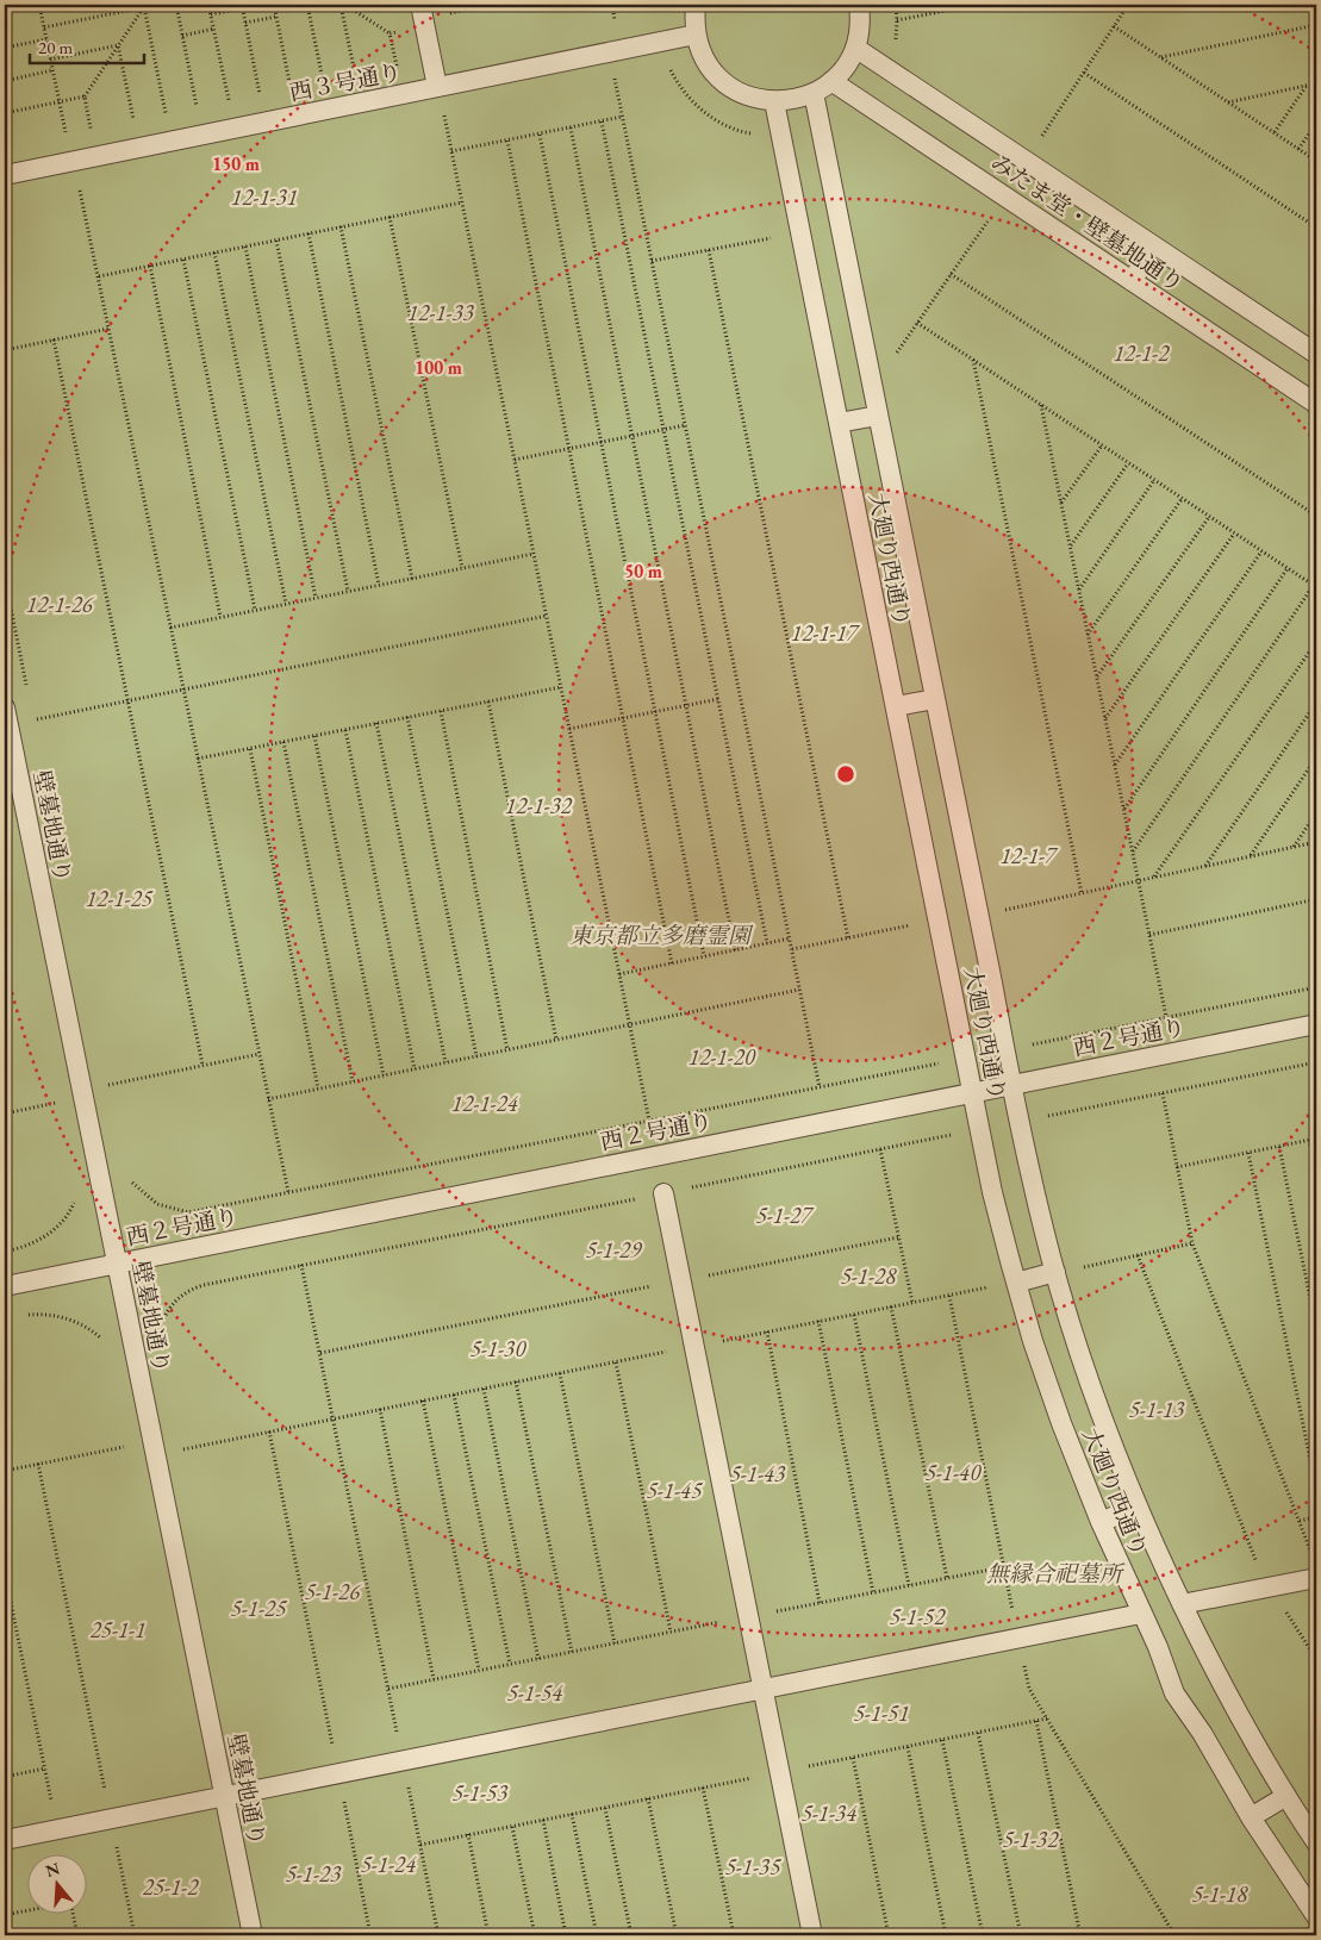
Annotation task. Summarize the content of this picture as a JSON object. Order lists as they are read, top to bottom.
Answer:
{
  "streets": {
    "lane": [
      "西３号通り",
      "みたま堂・壁墓地通り",
      "大廻り西通り",
      "壁墓地通り",
      "西２号通り"
    ]
  },
  "crossings": [
    ["大廻り西通り", "西２号通り"],
    ["壁墓地通り", "西２号通り"]
  ],
  "parks": [
    "12-1-31",
    "12-1-33",
    "12-1-2",
    "12-1-26",
    "12-1-17",
    "12-1-32",
    "12-1-7",
    "12-1-25",
    "東京都立多磨霊園",
    "12-1-20",
    "12-1-24",
    "5-1-27",
    "5-1-29",
    "5-1-28",
    "5-1-30",
    "5-1-13",
    "5-1-40",
    "5-1-43",
    "5-1-45",
    "無縁合祀墓所",
    "5-1-26",
    "5-1-25",
    "5-1-52",
    "25-1-1",
    "5-1-54",
    "5-1-51",
    "5-1-53",
    "5-1-34",
    "5-1-32",
    "5-1-24",
    "5-1-35",
    "5-1-23",
    "25-1-2",
    "5-1-18"
  ],
  "scale_bar": "20 m",
  "north": "top",
  "rings": ["150 m", "100 m", "50 m"]
}
